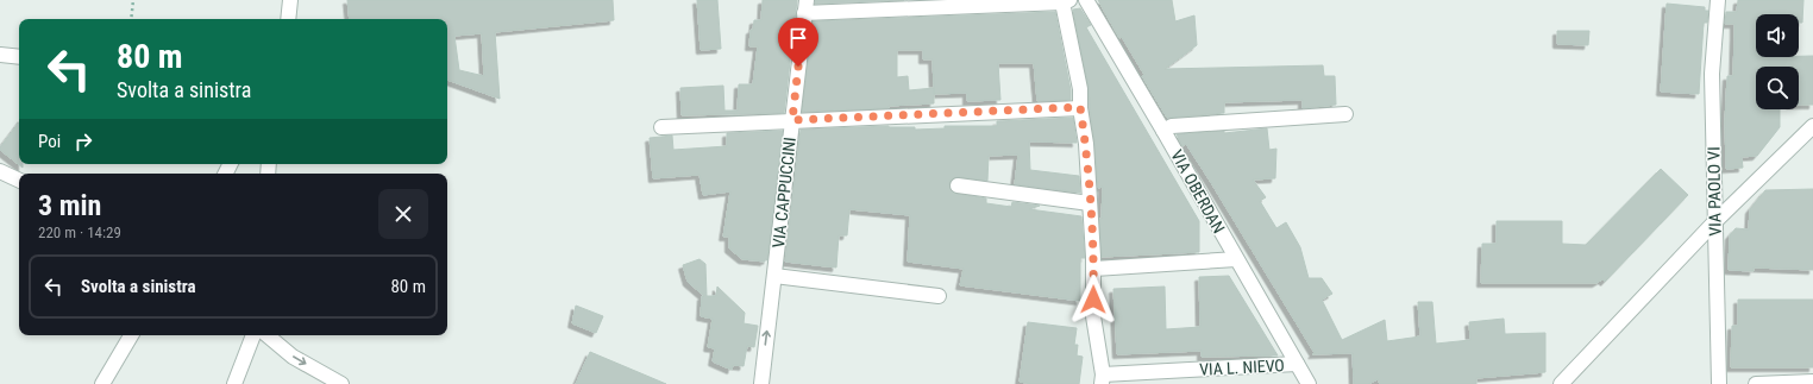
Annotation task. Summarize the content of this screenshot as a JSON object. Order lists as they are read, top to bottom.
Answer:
{
  "streets": {
    "street": [
      "VIA OBERDAN",
      "VIA PAOLO VI",
      "VIA CAPPUCCINI",
      "VIA L. NIEVO"
    ]
  },
  "crossings": [
    ["VIA OBERDAN", "VIA L. NIEVO"]
  ],
  "page": {
    "turn": ["80 m", "Svolta a sinistra"],
    "then": "Poi",
    "heading": ["3 min", "220 m · 14:29"],
    "list": [
      {
        "name": "Svolta a sinistra",
        "value": "80 m"
      }
    ]
  }
}
